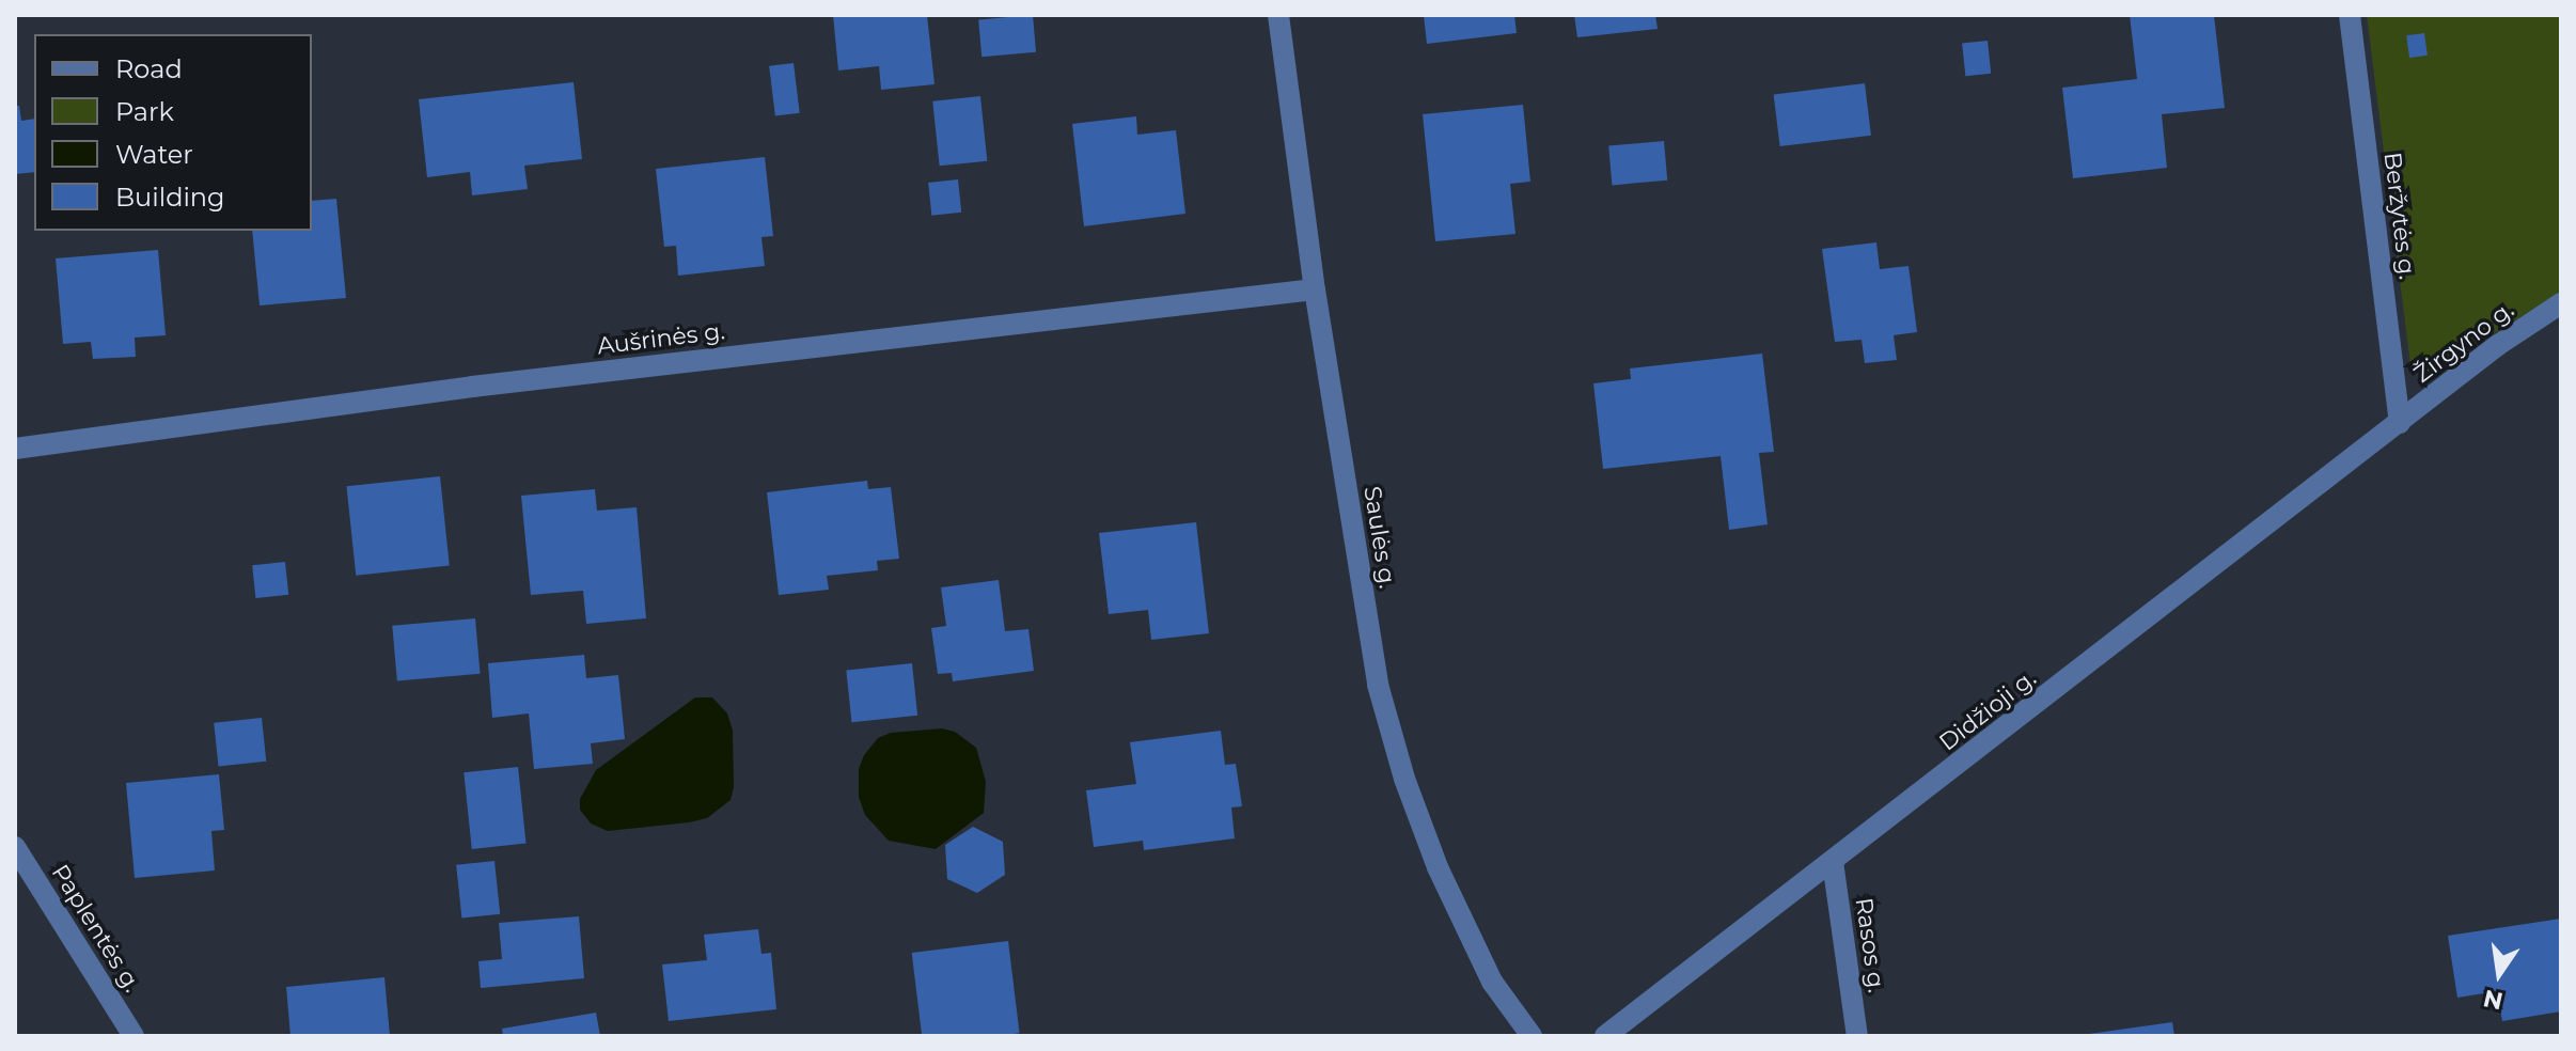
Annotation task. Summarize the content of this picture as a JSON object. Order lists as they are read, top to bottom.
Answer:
{
  "streets": {
    "street": [
      "Beržytės g.",
      "Aušrinės g.",
      "Žirgyno g.",
      "Saulės g.",
      "Didžioji g.",
      "Paplentės g.",
      "Rasos g."
    ]
  },
  "crossings": [
    ["Beržytės g.", "Žirgyno g."],
    ["Beržytės g.", "Didžioji g."],
    ["Aušrinės g.", "Saulės g."],
    ["Žirgyno g.", "Didžioji g."],
    ["Didžioji g.", "Rasos g."]
  ],
  "legend": [
    "Road",
    "Park",
    "Water",
    "Building"
  ],
  "north": "bottom"
}
